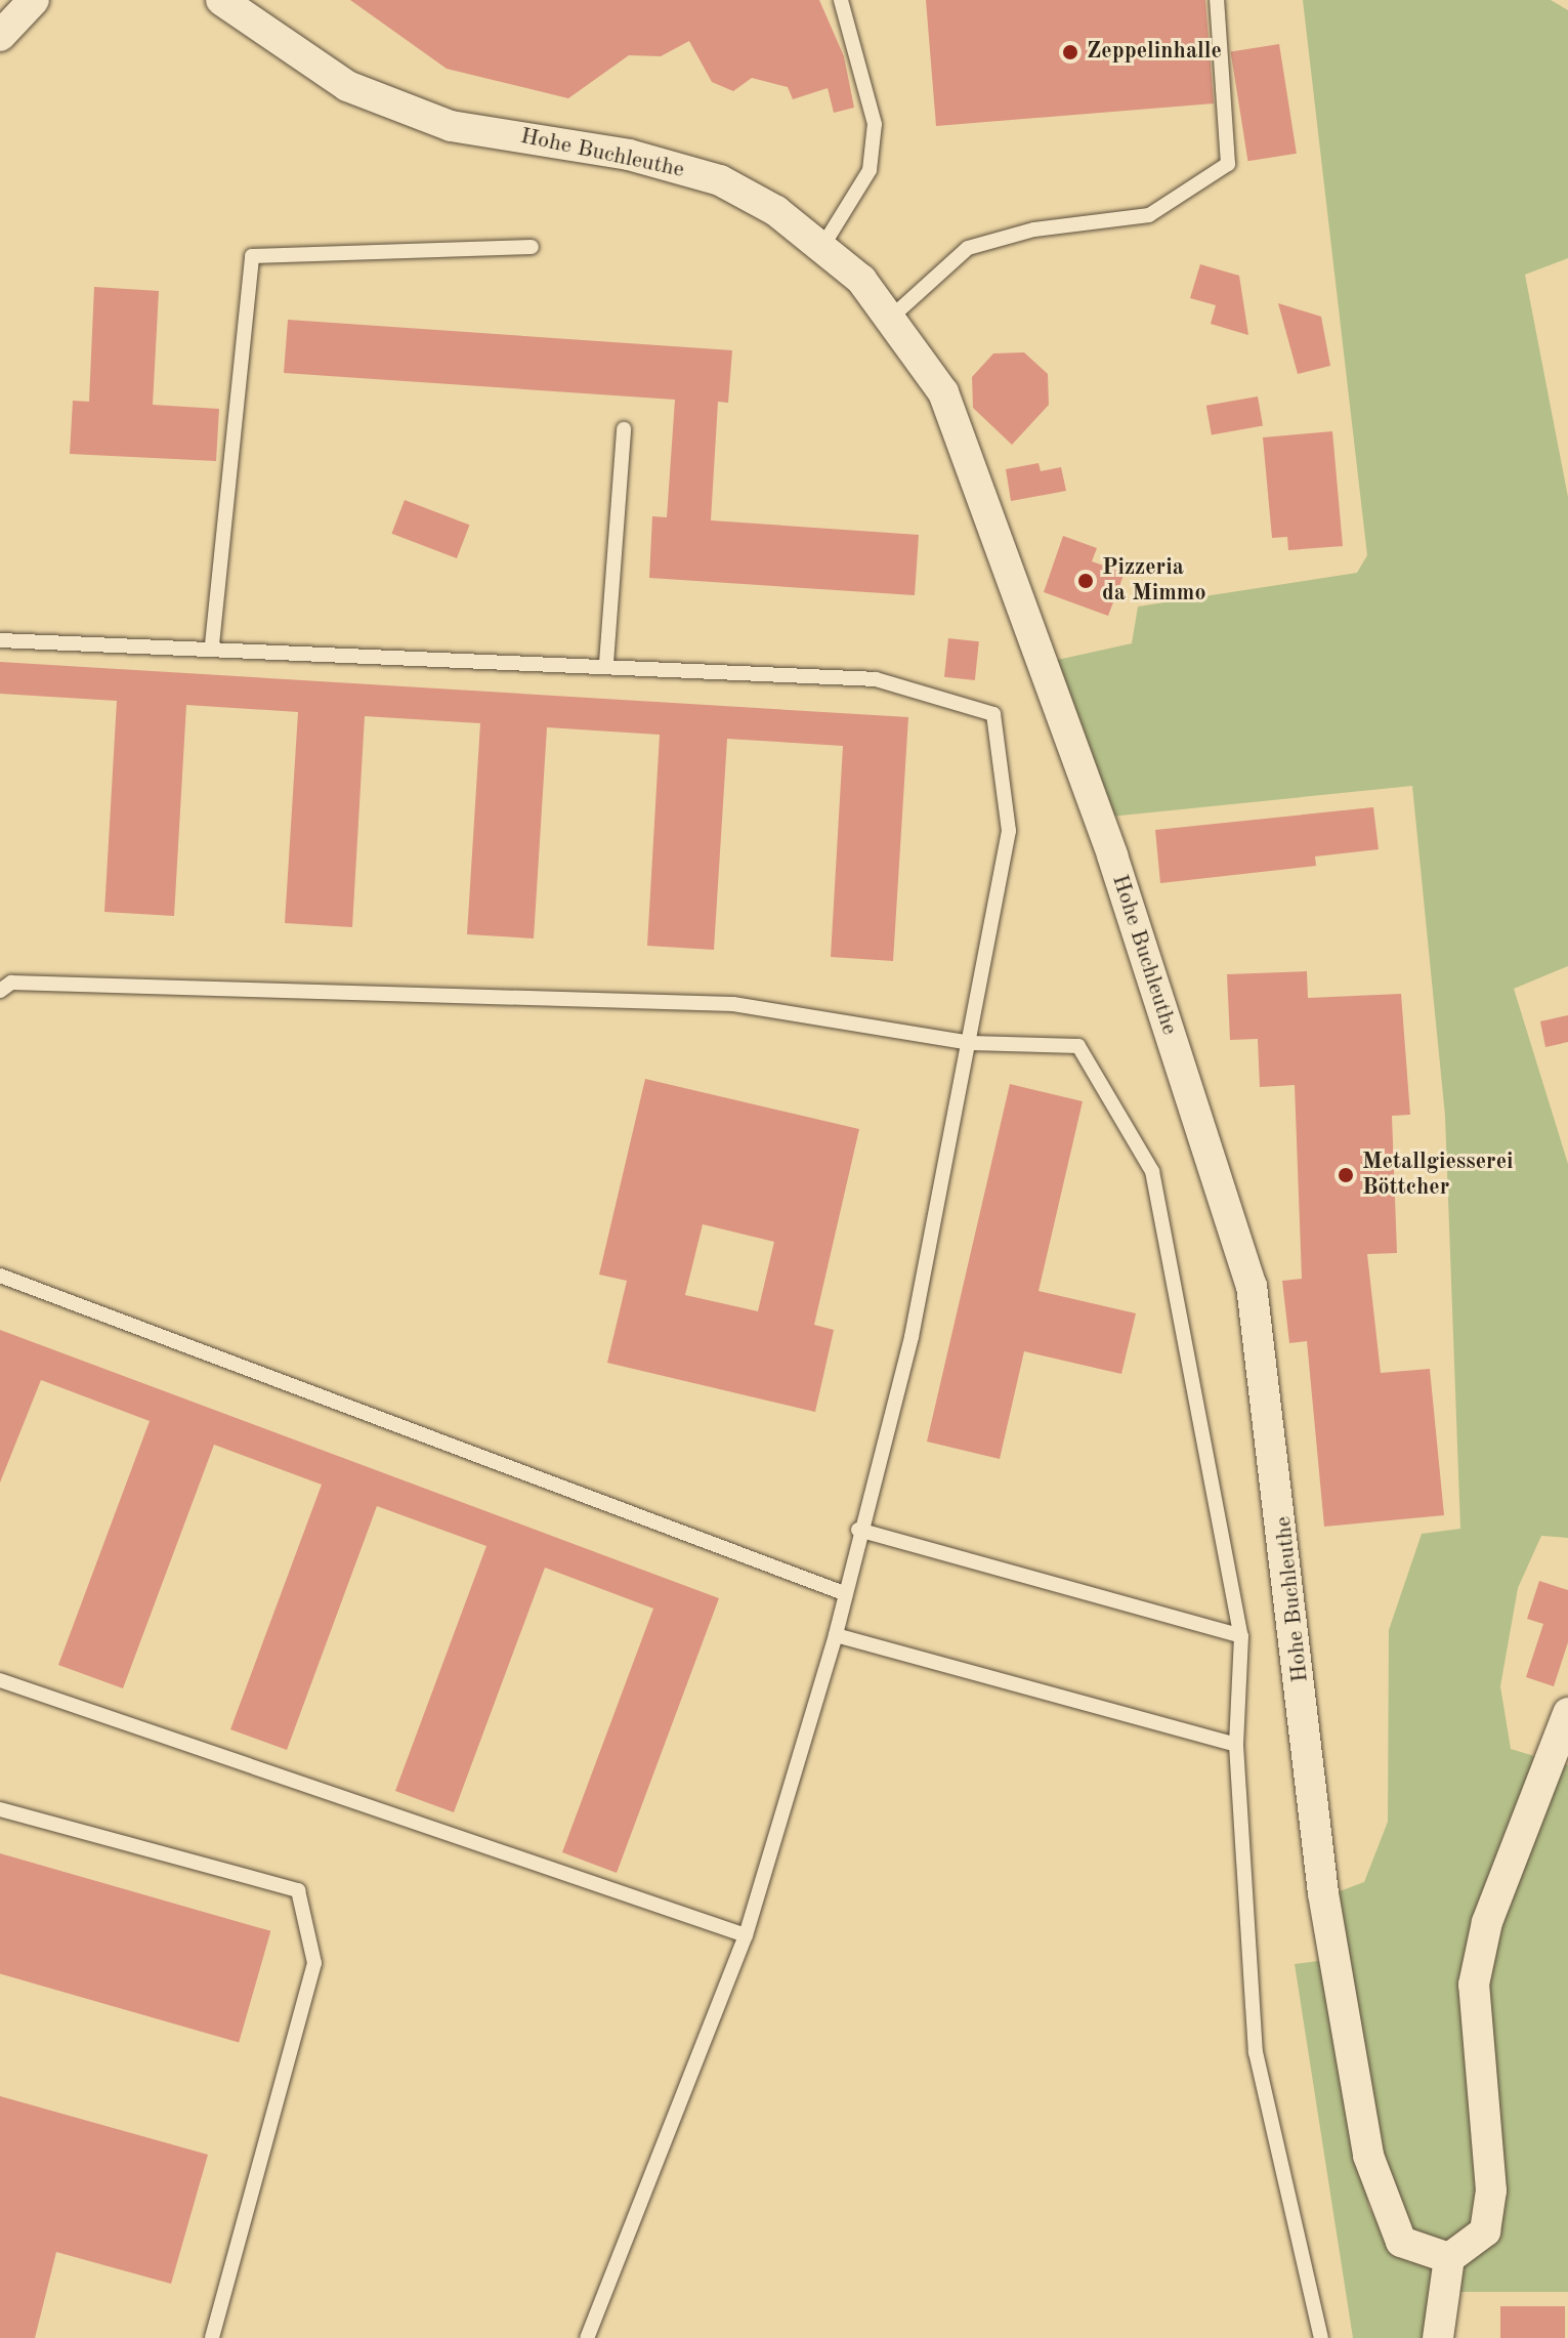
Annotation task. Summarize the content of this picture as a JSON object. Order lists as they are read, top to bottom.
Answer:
{
  "streets": {
    "street": ["Hohe Buchleuthe"]
  },
  "places": ["Zeppelinhalle", "Pizzeria da Mimmo", "Metallgiesserei Böttcher"]
}
